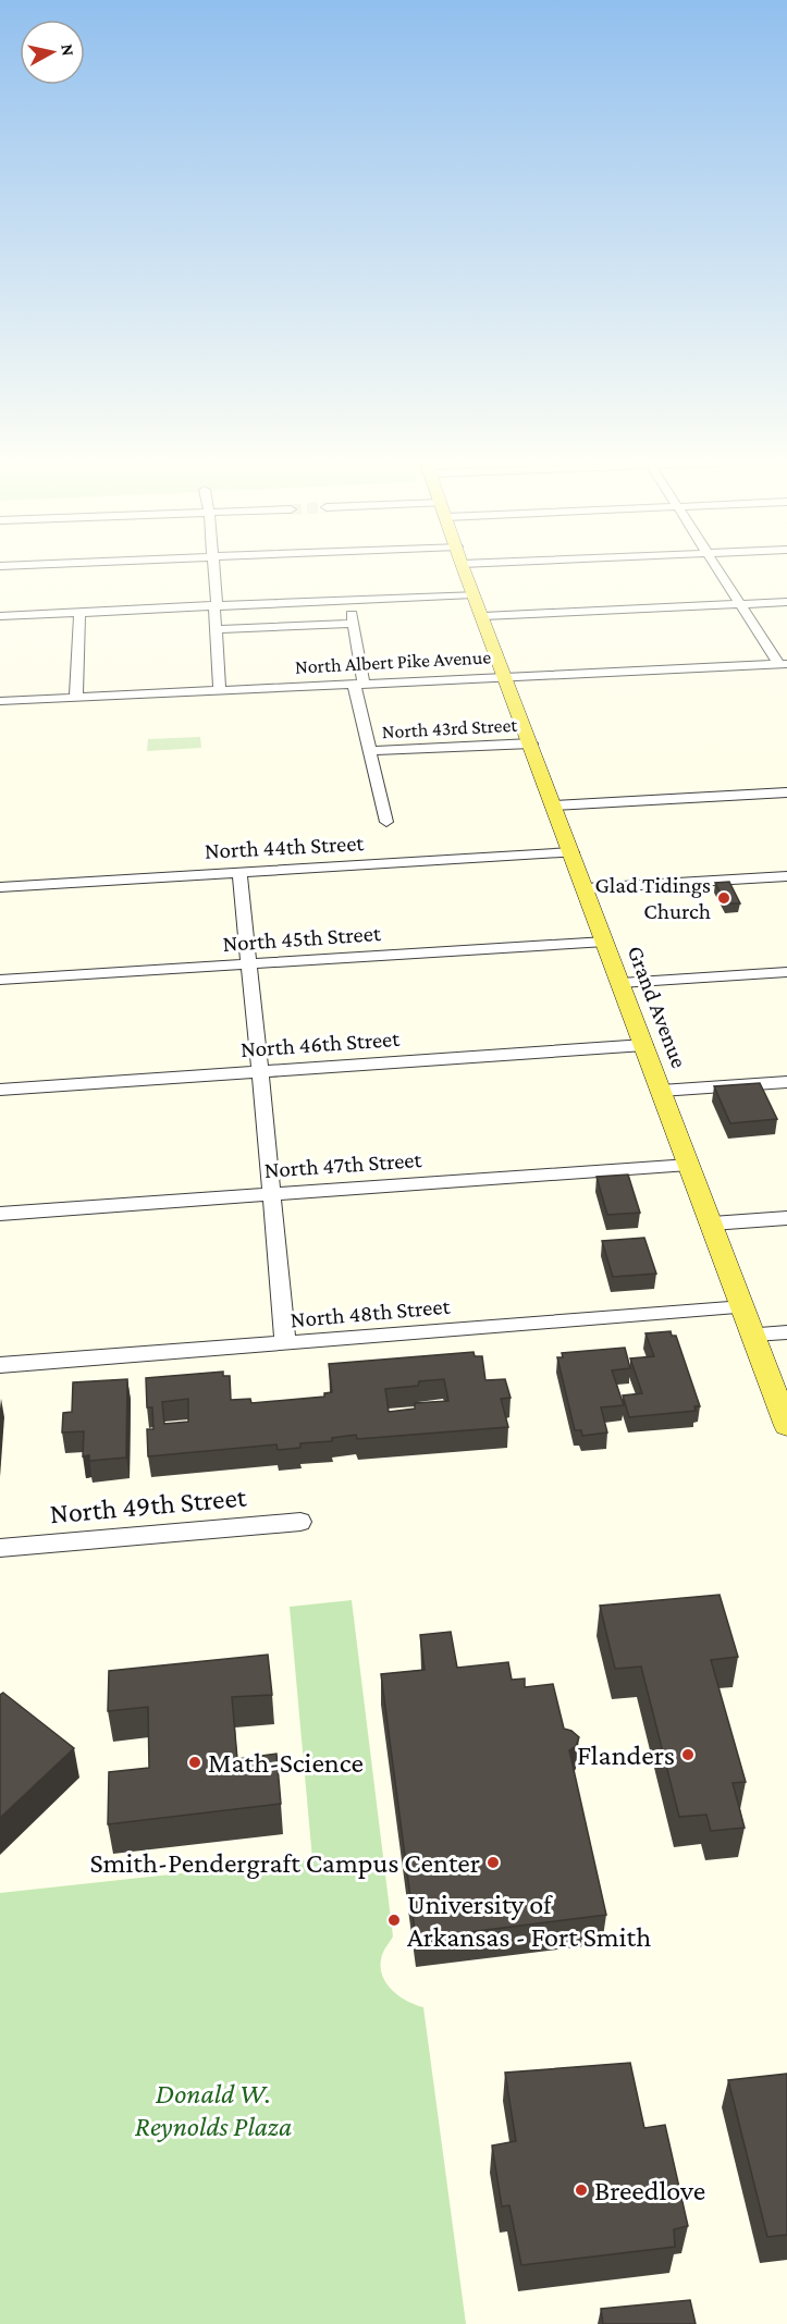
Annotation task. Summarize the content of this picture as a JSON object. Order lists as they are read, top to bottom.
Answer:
{
  "streets": {
    "main road": ["Grand Avenue"],
    "street": [
      "North Albert Pike Avenue",
      "North 43rd Street",
      "North 44th Street",
      "North 45th Street",
      "North 46th Street",
      "North 47th Street",
      "North 48th Street",
      "North 49th Street"
    ]
  },
  "crossings": [
    ["North Albert Pike Avenue", "Grand Avenue"],
    ["North 43rd Street", "Grand Avenue"],
    ["North 44th Street", "Grand Avenue"],
    ["North 45th Street", "Grand Avenue"],
    ["Grand Avenue", "North 46th Street"],
    ["Grand Avenue", "North 47th Street"],
    ["Grand Avenue", "North 48th Street"]
  ],
  "parks": ["Donald W. Reynolds Plaza"],
  "places": [
    "Glad Tidings Church",
    "Flanders",
    "Math-Science",
    "Smith-Pendergraft Campus Center",
    "University of Arkansas - Fort Smith",
    "Breedlove"
  ],
  "north": "right"
}
